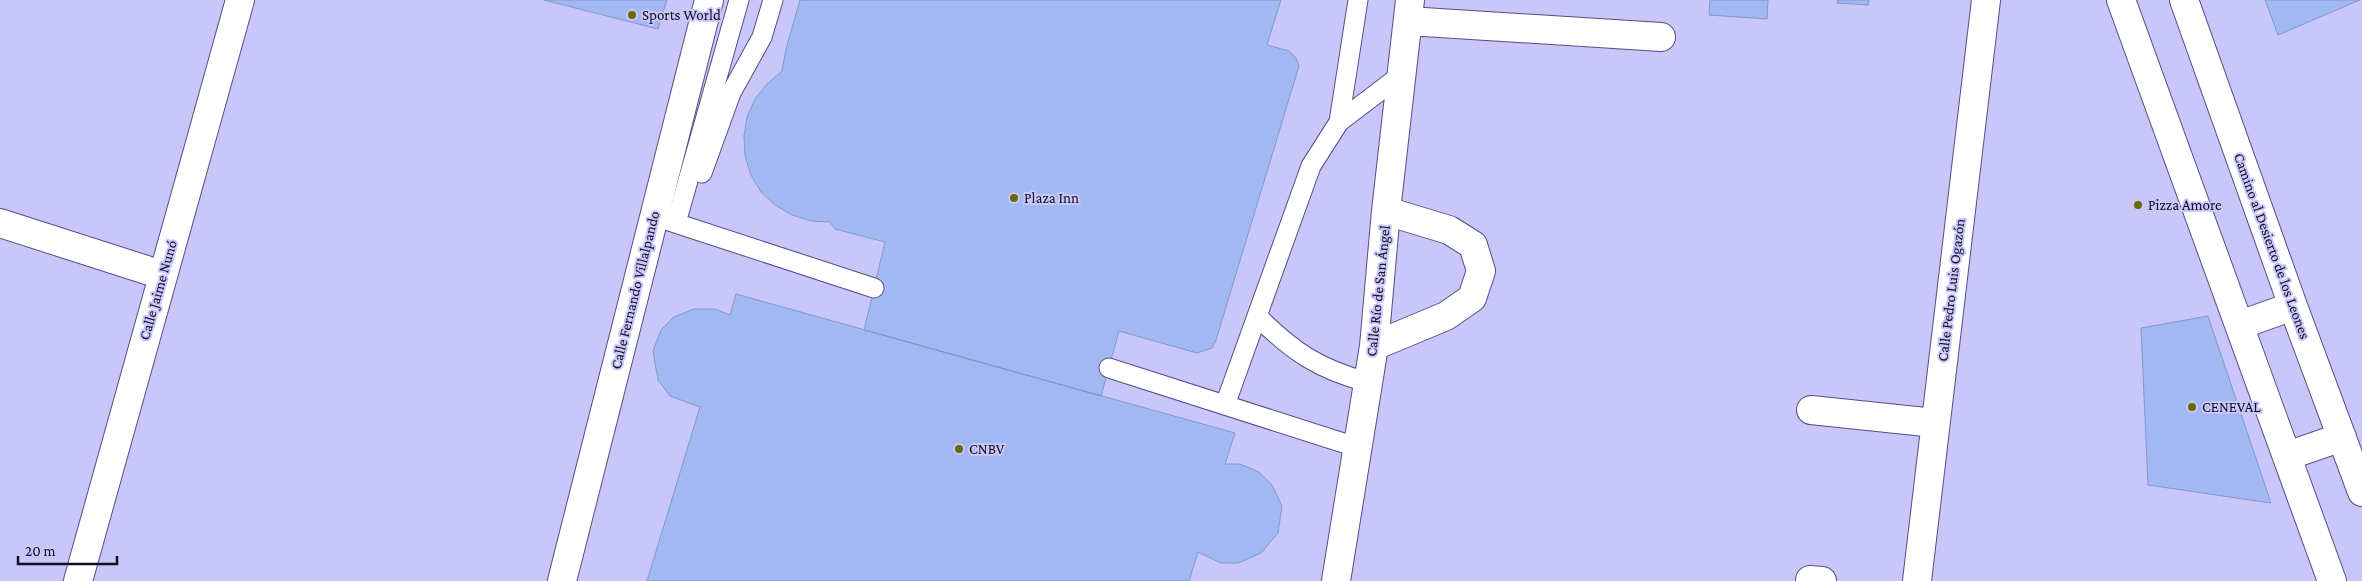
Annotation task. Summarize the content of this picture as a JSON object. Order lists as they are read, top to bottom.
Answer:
{
  "streets": {
    "street": [
      "Camino al Desierto de los Leones",
      "Calle Jaime Nunó",
      "Calle Fernando Villalpando",
      "Calle Pedro Luis Ogazón",
      "Calle Río de San Ángel"
    ]
  },
  "places": [
    "Sports World",
    "Plaza Inn",
    "Pizza Amore",
    "CENEVAL",
    "CNBV"
  ],
  "scale_bar": "20 m"
}
